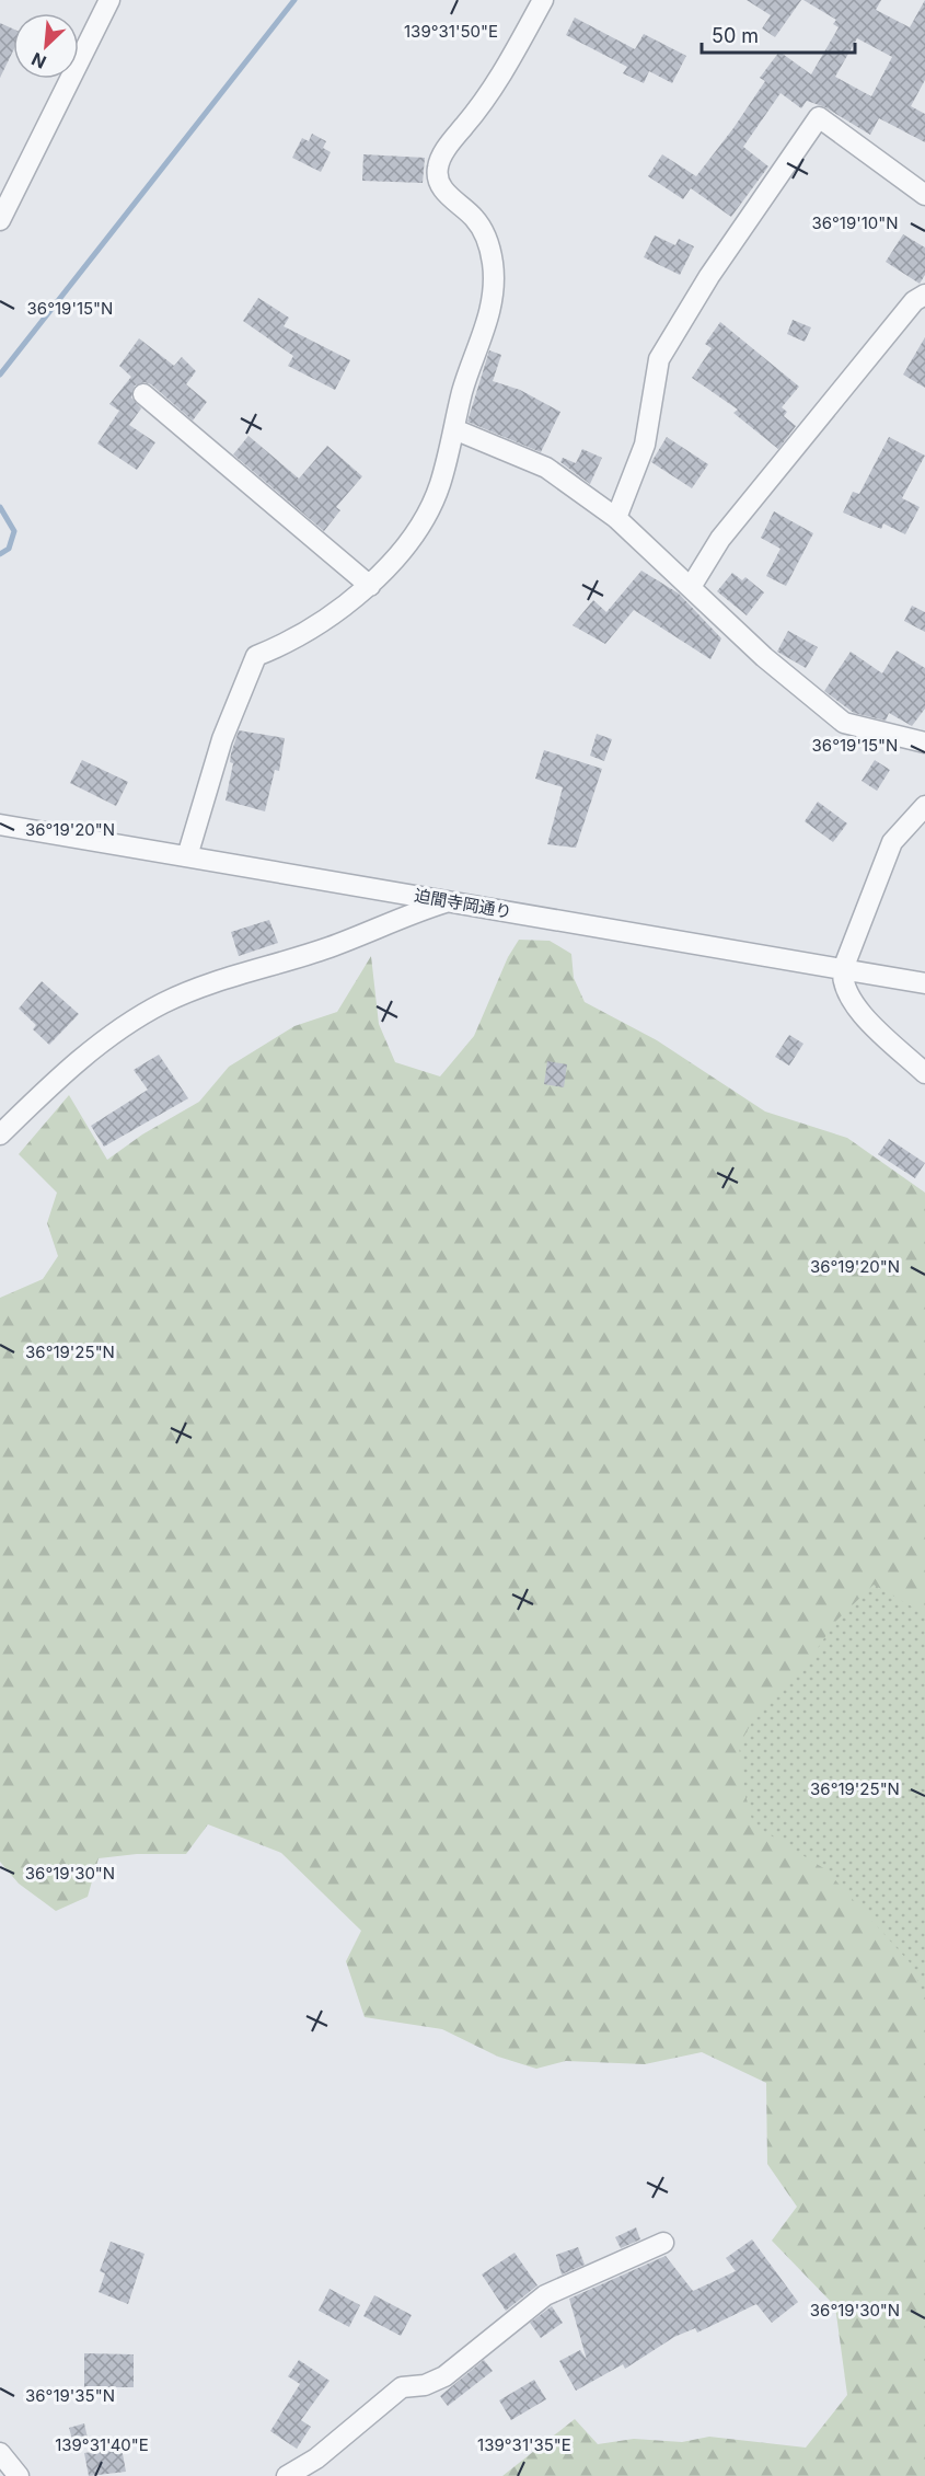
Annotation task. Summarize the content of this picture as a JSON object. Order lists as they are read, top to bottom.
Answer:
{
  "streets": {
    "street": ["迫間寺岡通り"]
  },
  "scale_bar": "50 m",
  "north": "bottom left",
  "coordinates": [
    "139°31'50\"E",
    "36°19'10\"N",
    "36°19'15\"N",
    "36°19'20\"N",
    "36°19'25\"N",
    "36°19'30\"N",
    "36°19'35\"N",
    "139°31'40\"E",
    "139°31'35\"E"
  ]
}
